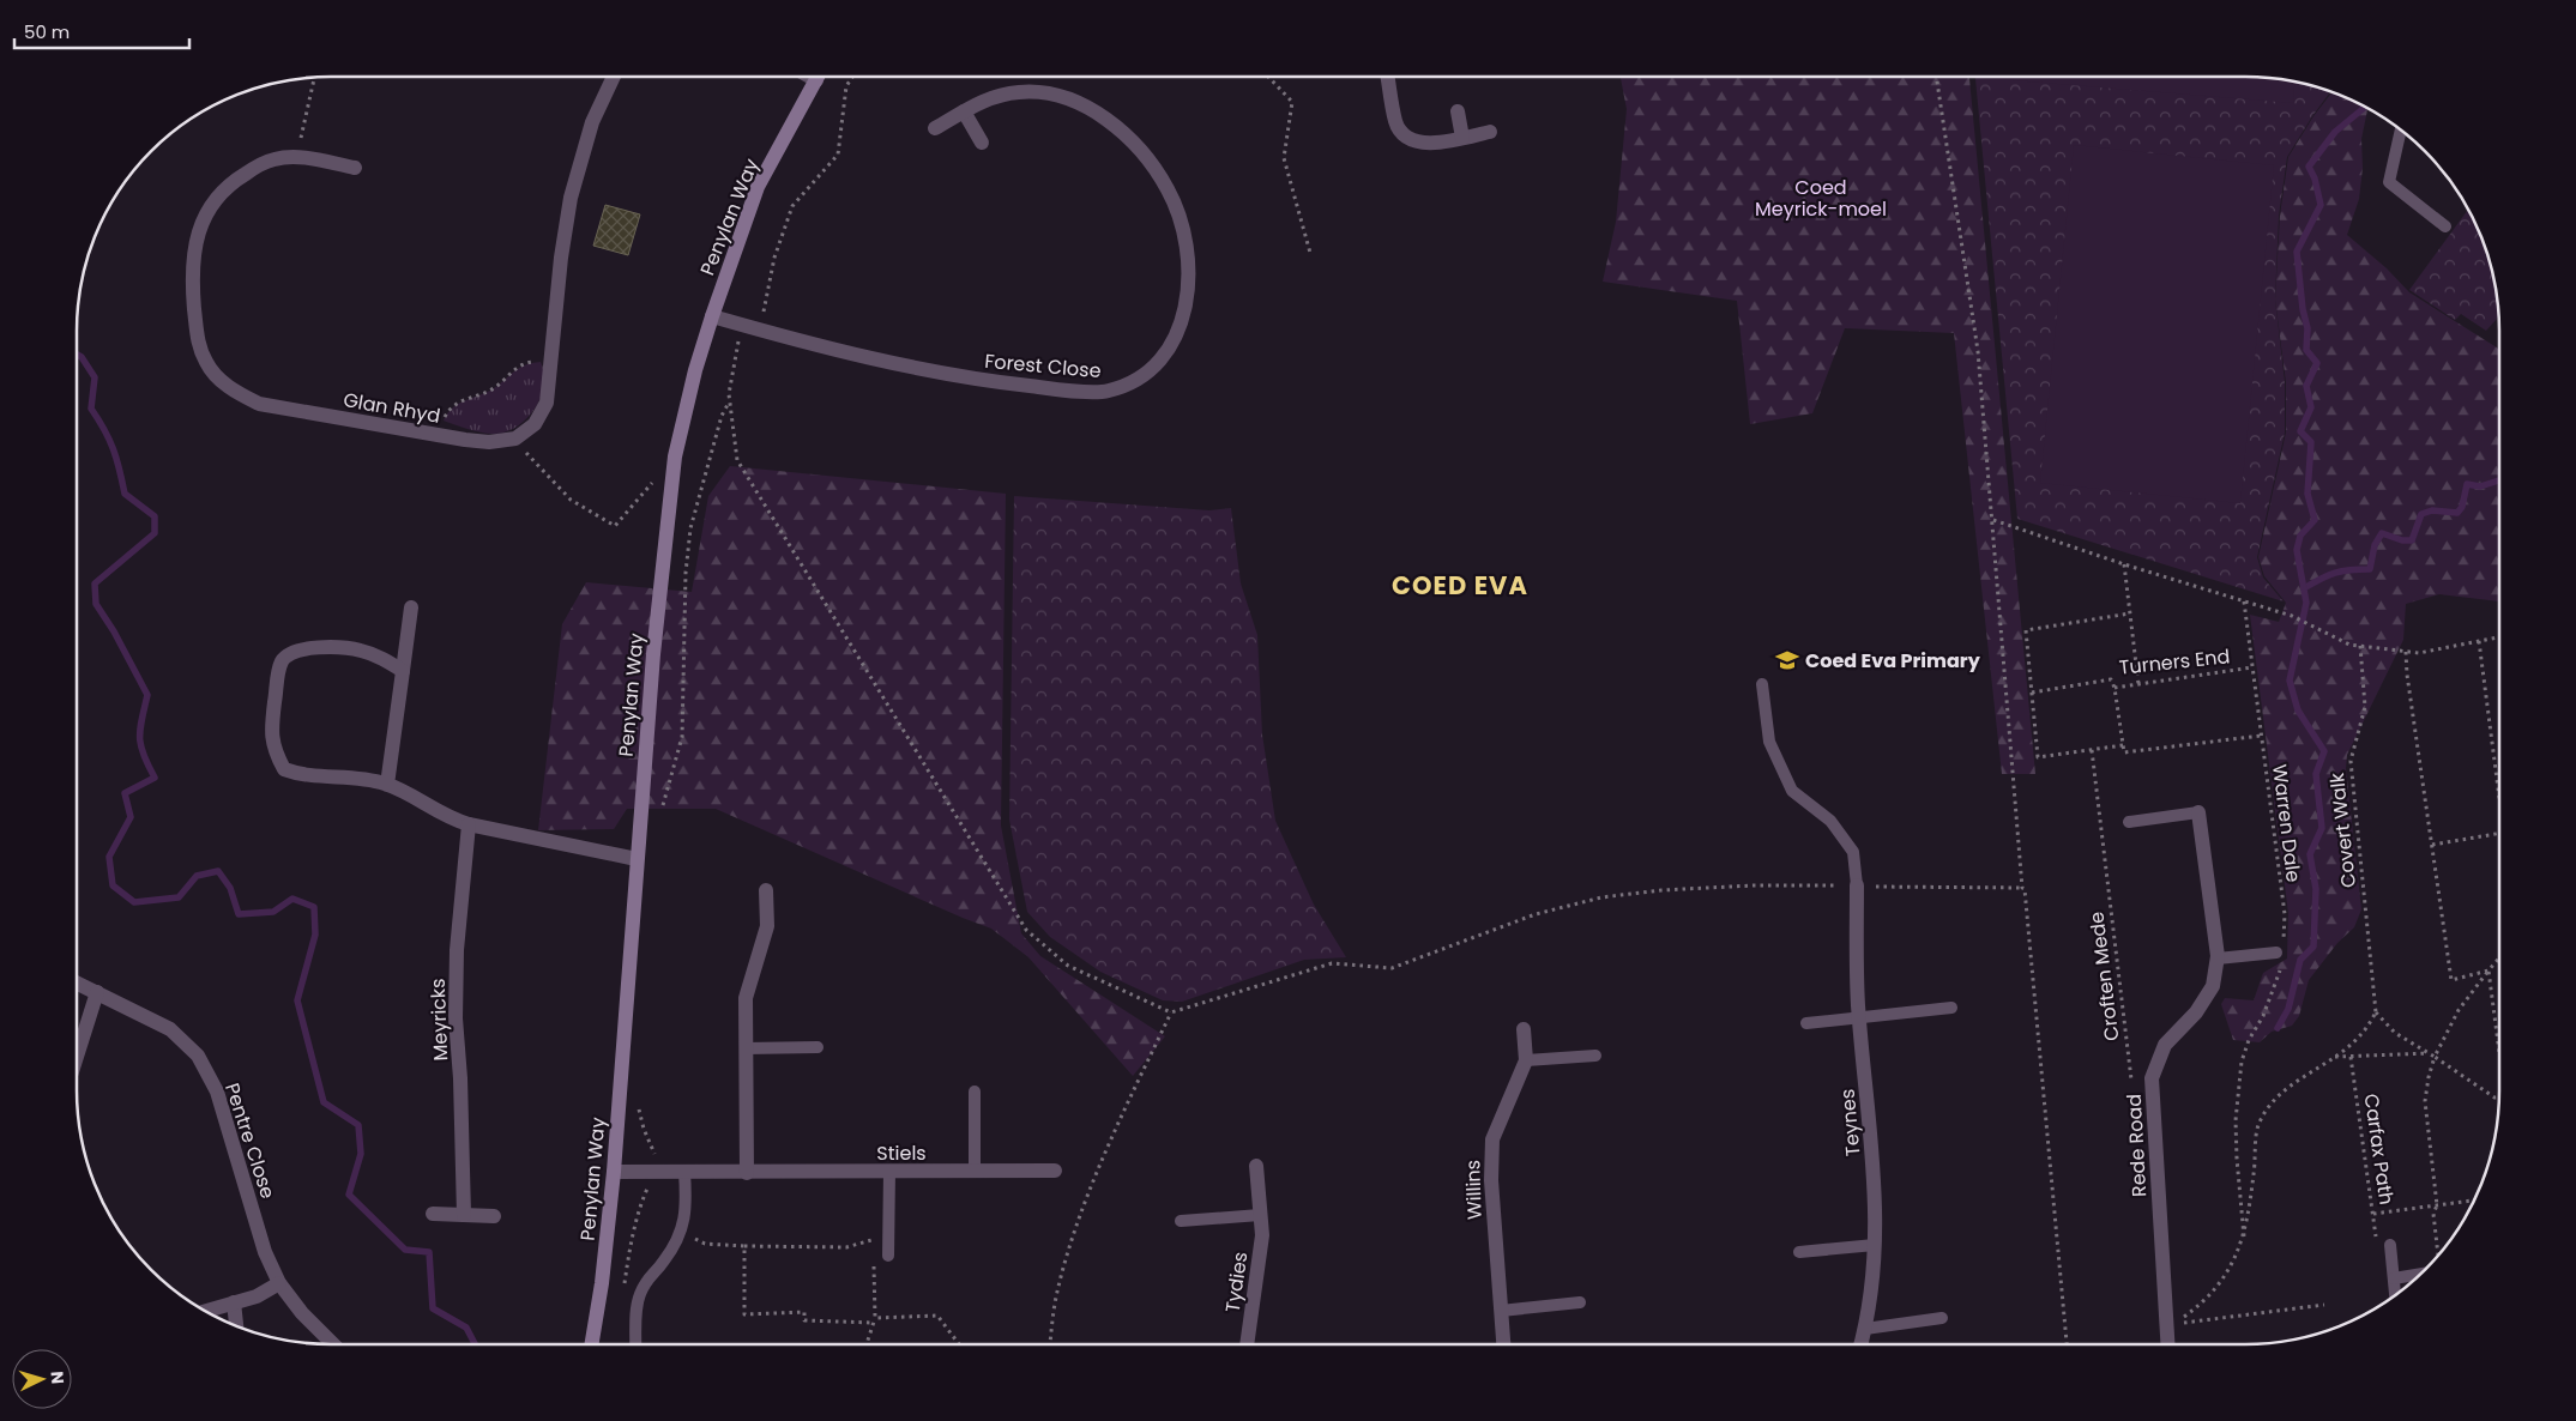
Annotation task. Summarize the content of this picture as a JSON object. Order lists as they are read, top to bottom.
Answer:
{
  "streets": {
    "street": [
      "Penylan Way",
      "Forest Close",
      "Glan Rhyd",
      "Meyricks",
      "Teynes",
      "Pentre Close",
      "Rede Road",
      "Stiels",
      "Willins",
      "Tydies"
    ],
    "path": [
      "Turners End",
      "Warren Dale",
      "Covert Walk",
      "Croften Mede",
      "Carfax Path"
    ]
  },
  "crossings": [
    ["Penylan Way", "Forest Close"],
    ["Penylan Way", "Stiels"],
    ["Turners End", "Warren Dale"]
  ],
  "districts": ["COED EVA"],
  "parks": ["Coed Meyrick-moel"],
  "places": {
    "school or university": ["Coed Eva Primary"]
  },
  "scale_bar": "50 m",
  "north": "right"
}
